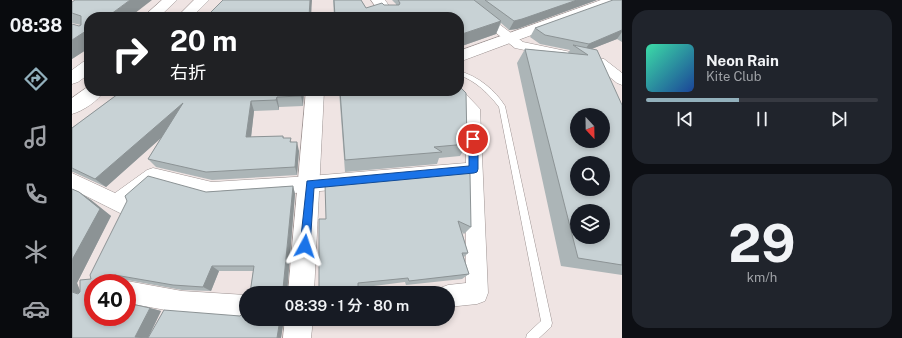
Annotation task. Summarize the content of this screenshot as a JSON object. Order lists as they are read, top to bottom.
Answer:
{
  "north": "bottom",
  "page": {
    "tabs": "08:38",
    "turn": ["20 m", "右折"],
    "song": ["Neon Rain", "Kite Club"],
    "tile": ["29", "km/h"],
    "limit": "40",
    "trip": "08:39 · 1 分 · 80 m"
  }
}
